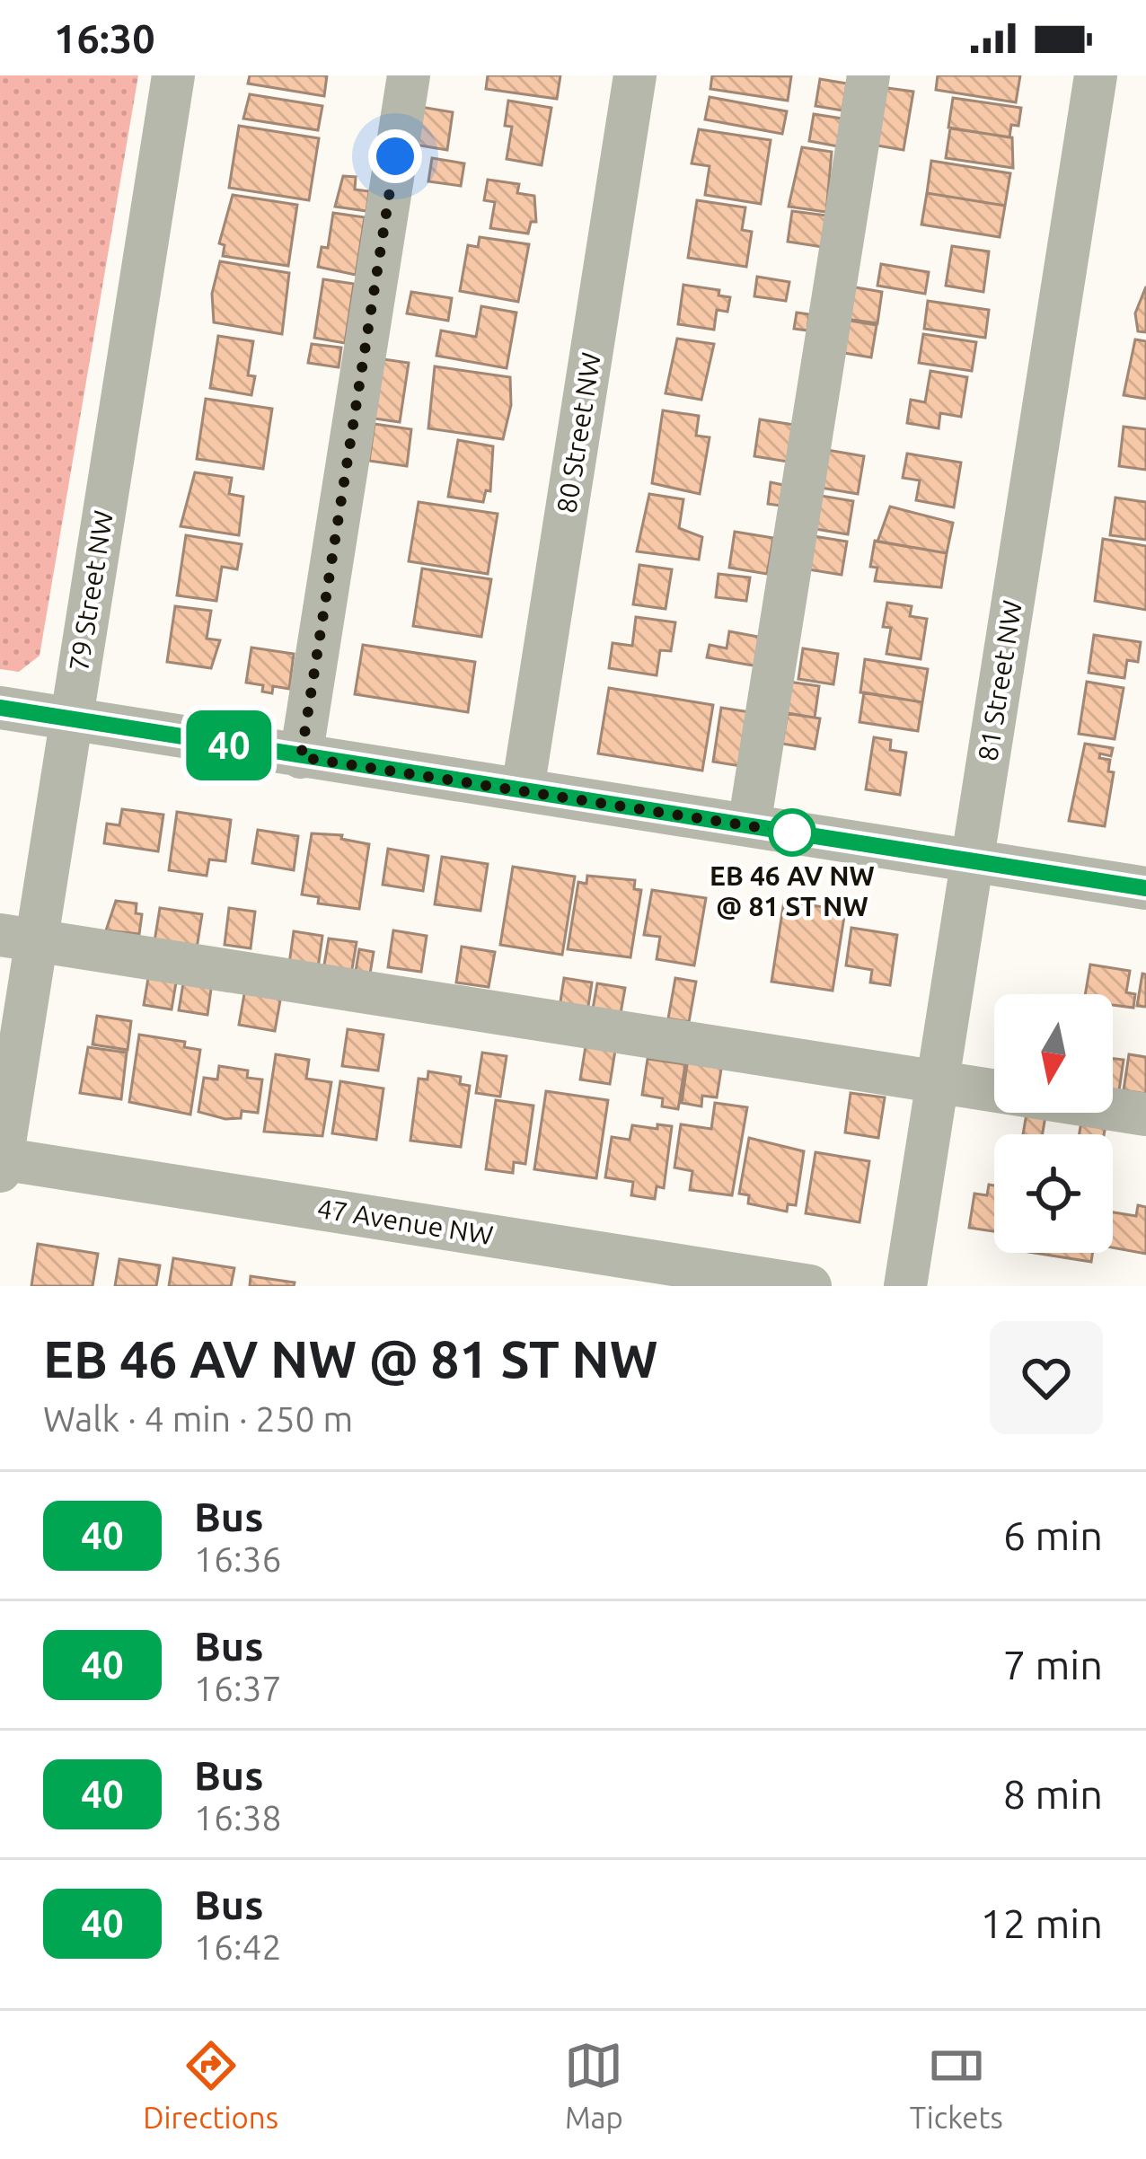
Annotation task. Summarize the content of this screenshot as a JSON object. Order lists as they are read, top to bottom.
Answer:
{
  "streets": {
    "street": [
      "80 Street NW",
      "79 Street NW",
      "81 Street NW",
      "47 Avenue NW"
    ]
  },
  "crossings": [
    ["79 Street NW", "47 Avenue NW"]
  ],
  "places": ["EB 46 AV NW @ 81 ST NW"],
  "lines": ["bus line 40"],
  "north": "bottom",
  "page": {
    "status": "16:30",
    "on_map": "40",
    "heading": ["EB 46 AV NW @ 81 ST NW", "Walk · 4 min · 250 m"],
    "list": [
      {
        "mark": "40",
        "name": "Bus",
        "note": "16:36",
        "value": "6 min"
      },
      {
        "mark": "40",
        "name": "Bus",
        "note": "16:37",
        "value": "7 min"
      },
      {
        "mark": "40",
        "name": "Bus",
        "note": "16:38",
        "value": "8 min"
      },
      {
        "mark": "40",
        "name": "Bus",
        "note": "16:42",
        "value": "12 min"
      }
    ],
    "tabs": ["Directions", "Map", "Tickets"]
  }
}
